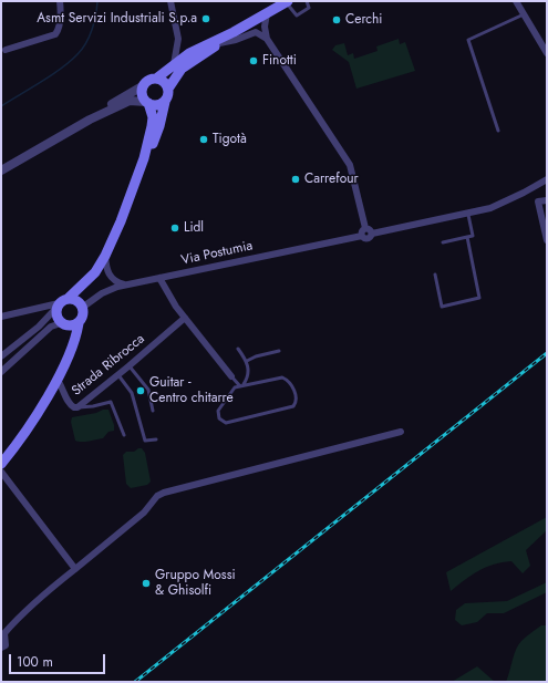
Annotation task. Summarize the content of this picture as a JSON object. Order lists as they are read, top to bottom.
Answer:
{
  "streets": {
    "street": ["Via Postumia", "Strada Ribrocca"]
  },
  "places": [
    "Asmt Servizi Industriali S.p.a",
    "Cerchi",
    "Finotti",
    "Tigotà",
    "Carrefour",
    "Lidl",
    "Guitar - Centro chitarre",
    "Gruppo Mossi & Ghisolfi"
  ],
  "scale_bar": "100 m"
}
